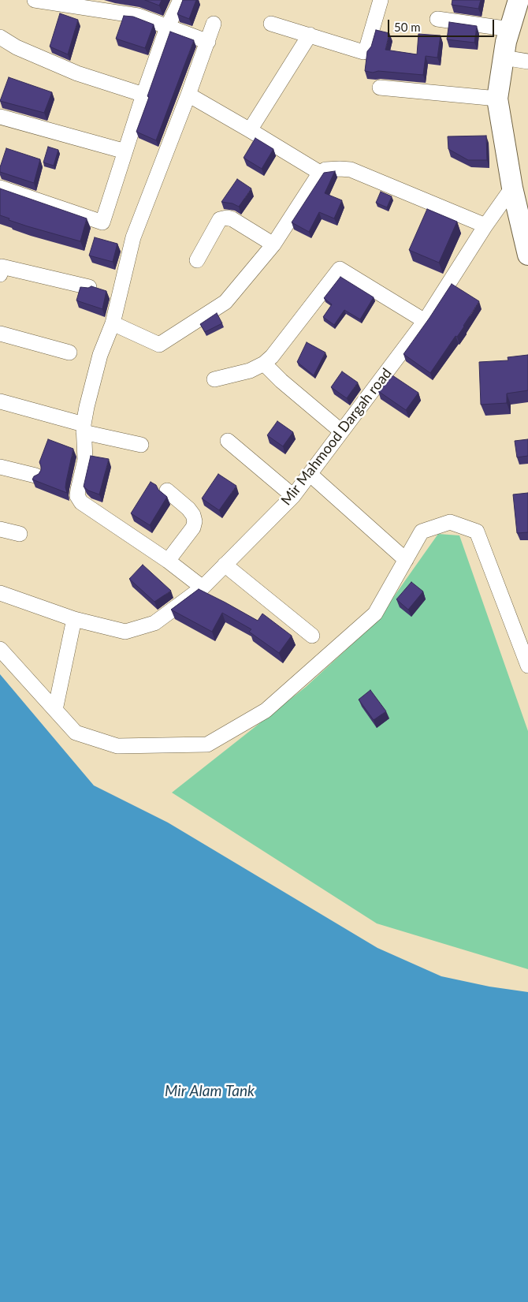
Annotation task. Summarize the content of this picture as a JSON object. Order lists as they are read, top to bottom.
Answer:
{
  "streets": {
    "street": ["Mir Mahmood Dargah road"]
  },
  "water": ["Mir Alam Tank"],
  "scale_bar": "50 m"
}
